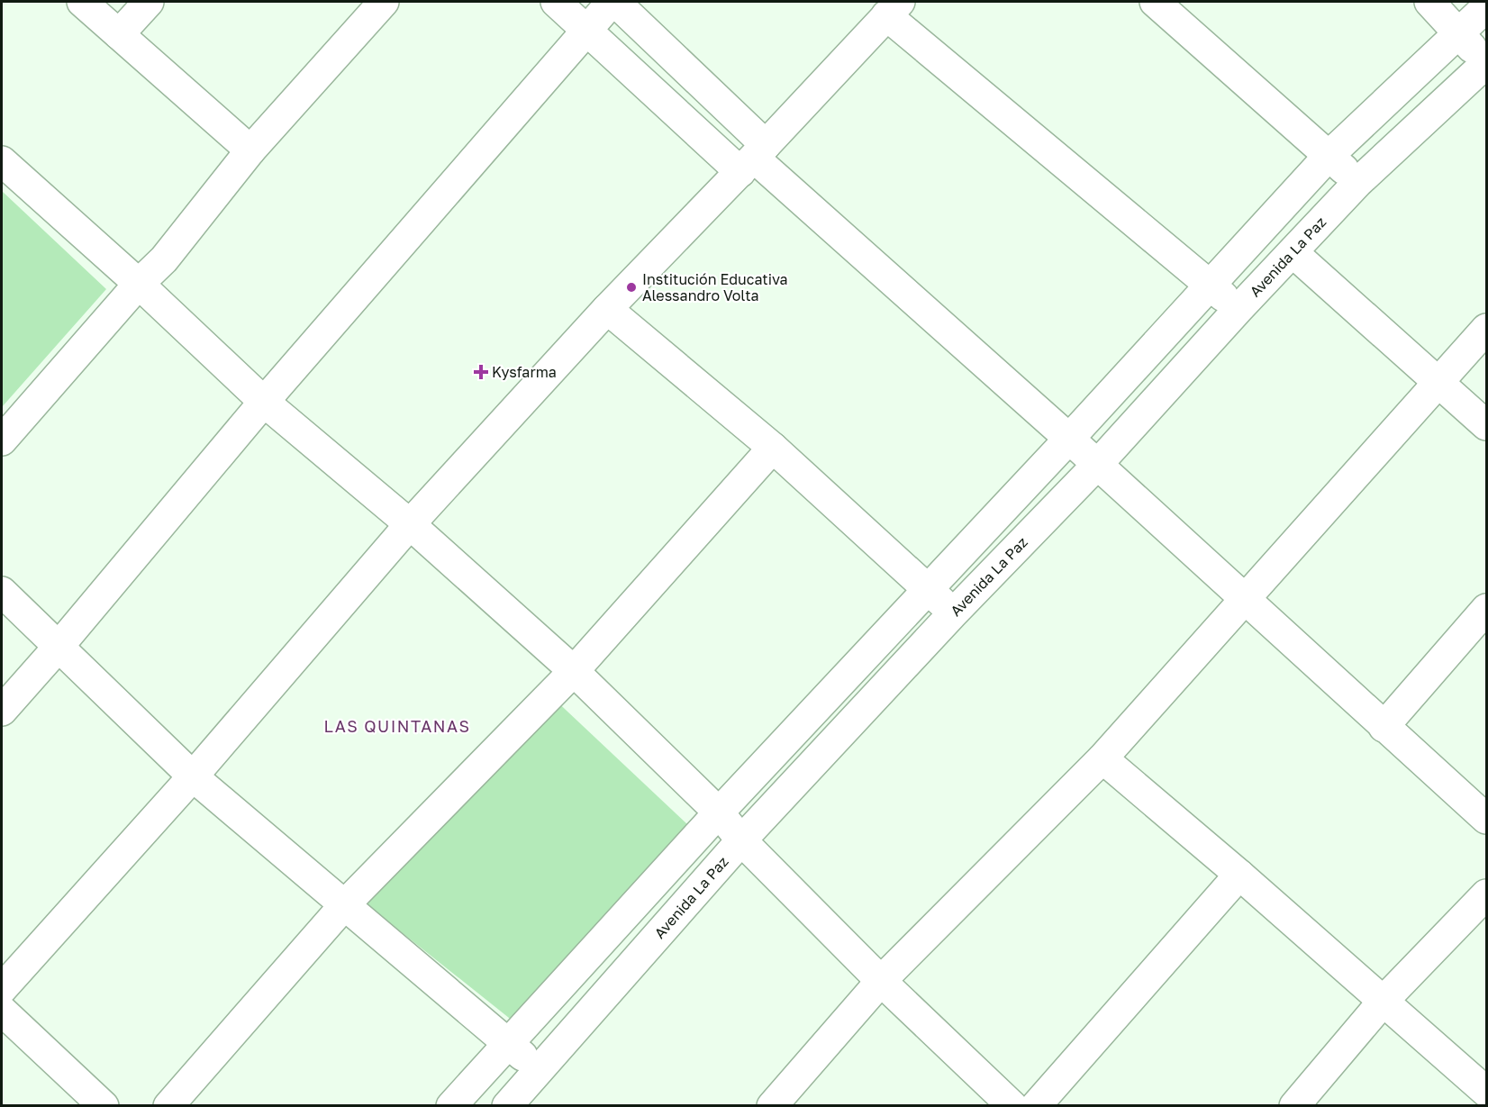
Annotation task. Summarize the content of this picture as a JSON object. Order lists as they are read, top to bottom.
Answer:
{
  "streets": {
    "street": ["Avenida La Paz"]
  },
  "districts": ["LAS QUINTANAS"],
  "places": {
    "other": ["Institución Educativa Alessandro Volta"],
    "health": ["Kysfarma"]
  }
}
